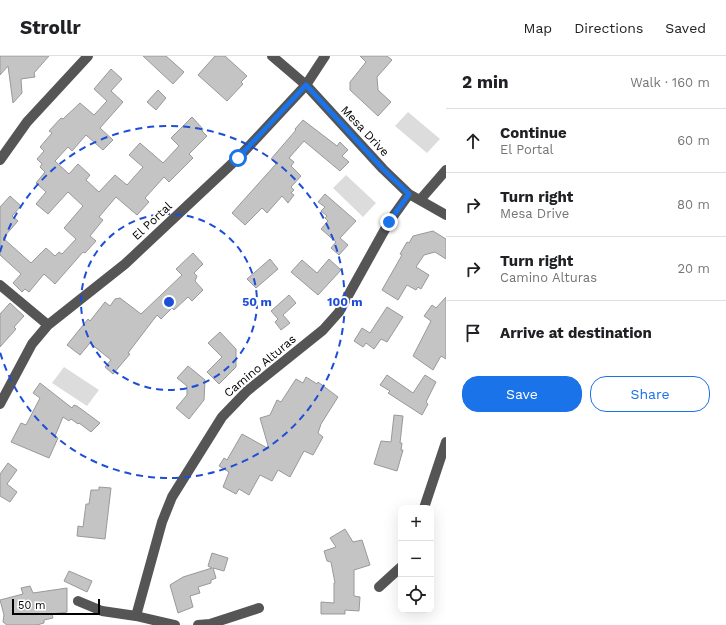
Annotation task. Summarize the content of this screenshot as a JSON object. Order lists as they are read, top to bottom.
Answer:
{
  "streets": {
    "street": ["Mesa Drive", "El Portal", "Camino Alturas"]
  },
  "crossings": [
    ["Mesa Drive", "El Portal"],
    ["Mesa Drive", "Camino Alturas"]
  ],
  "scale_bar": "50 m",
  "page": {
    "header": "Strollr",
    "nav": ["Map", "Directions", "Saved"],
    "heading": ["2 min", "Walk · 160 m"],
    "list": [
      ["Continue", "El Portal", "60 m"],
      ["Turn right", "Mesa Drive", "80 m"],
      ["Turn right", "Camino Alturas", "20 m"],
      "Arrive at destination"
    ],
    "buttons": ["Save", "Share"],
    "map_buttons": ["+", "−"],
    "scale": "50 m"
  },
  "rings": ["50 m", "100 m"]
}
